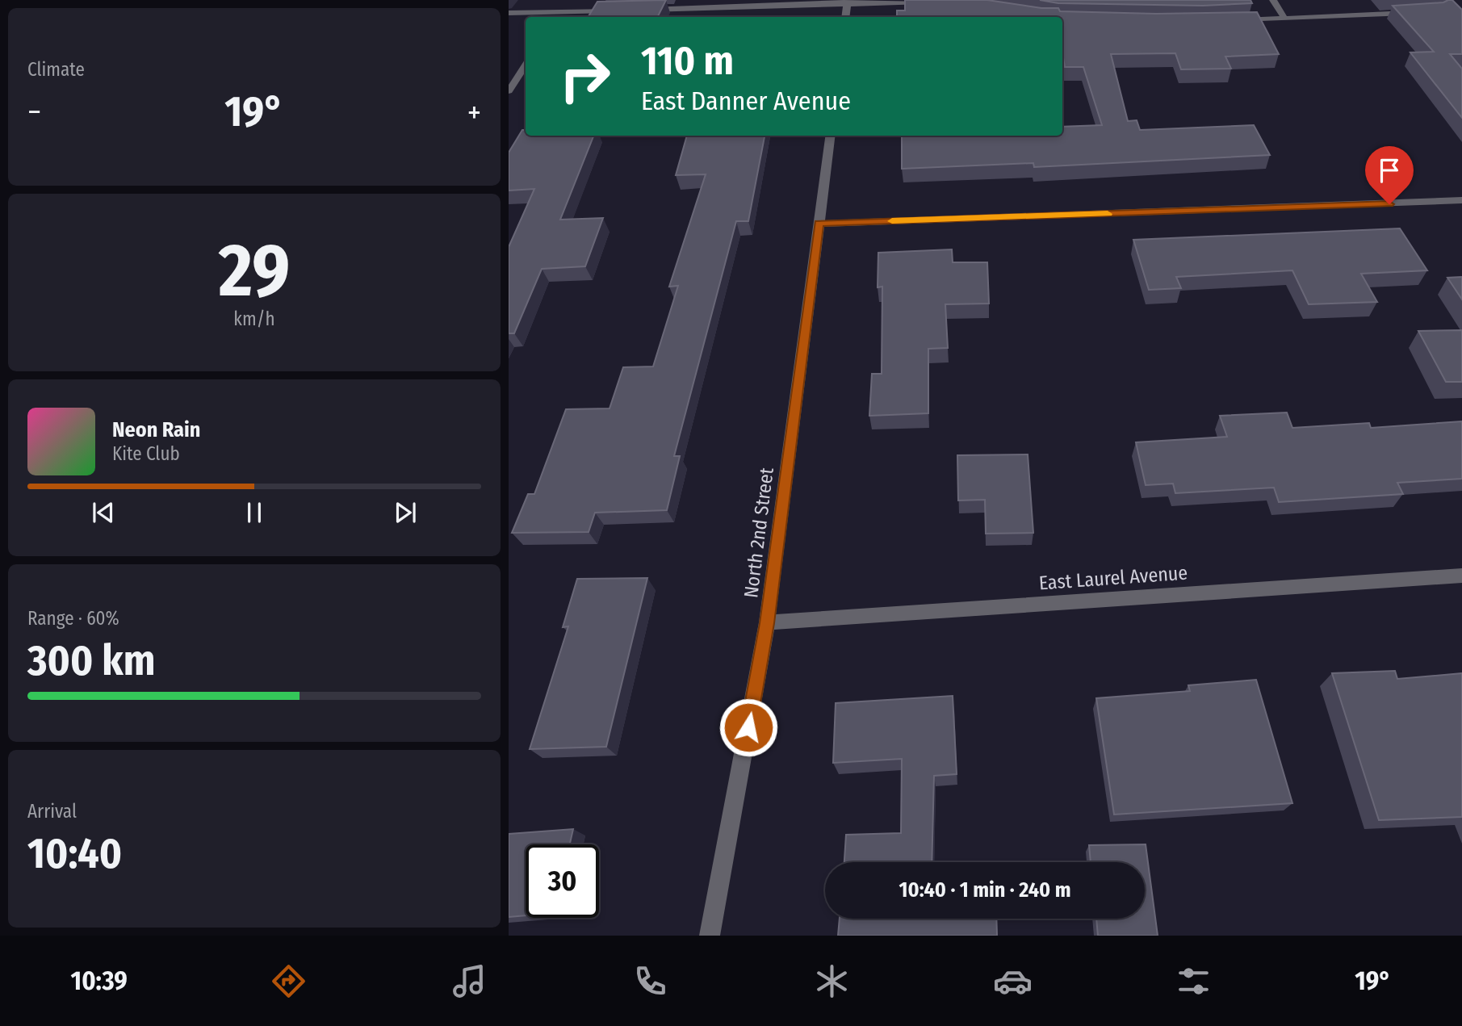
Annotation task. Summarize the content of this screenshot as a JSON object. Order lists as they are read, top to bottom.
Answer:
{
  "streets": {
    "street": ["North 2nd Street", "East Laurel Avenue"]
  },
  "crossings": [
    ["North 2nd Street", "East Laurel Avenue"]
  ],
  "page": {
    "tile": [
      "Climate",
      ["29", "km/h"],
      ["Range · 60%", "300 km"],
      ["Arrival", "10:40"]
    ],
    "turn": ["110 m", "East Danner Avenue"],
    "heat": ["−", "19°", "+"],
    "song": ["Neon Rain", "Kite Club"],
    "limit": "30",
    "trip": "10:40 · 1 min · 240 m",
    "tabs": ["10:39", "19°"]
  }
}
